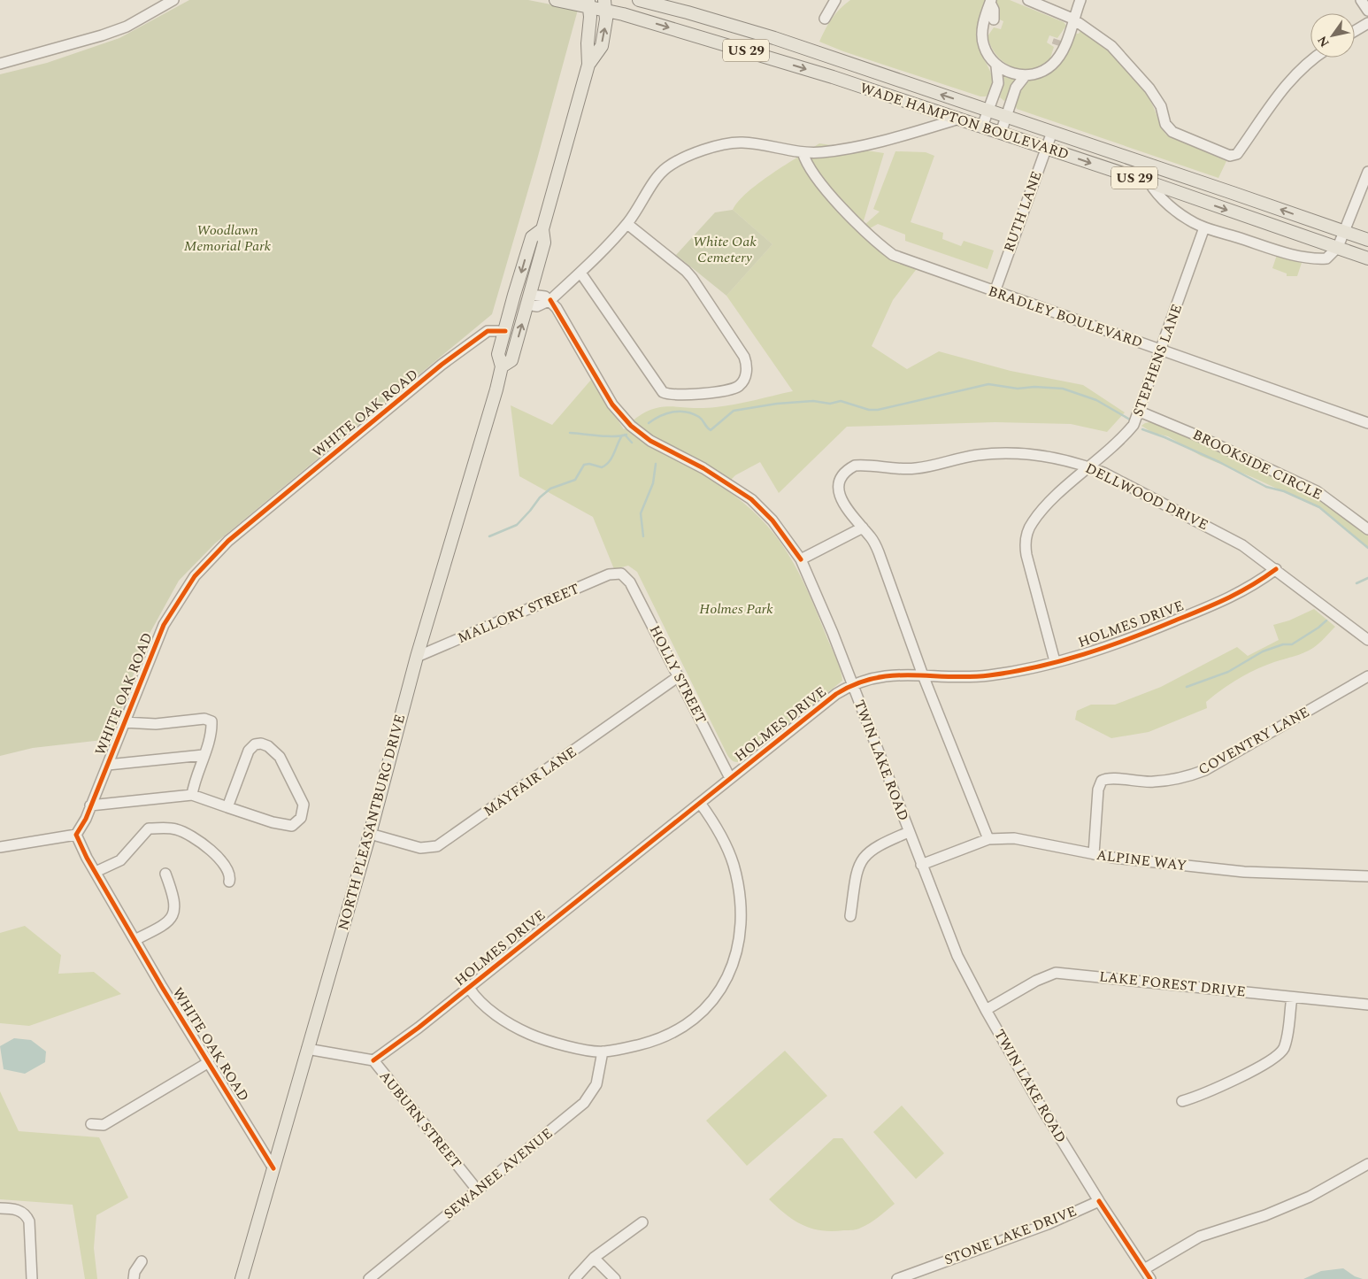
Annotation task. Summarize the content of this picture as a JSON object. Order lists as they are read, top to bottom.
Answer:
{
  "streets": {
    "main road": ["US 29", "WADE HAMPTON BOULEVARD", "NORTH PLEASANTBURG DRIVE"],
    "street": [
      "RUTH LANE",
      "BRADLEY BOULEVARD",
      "STEPHENS LANE",
      "WHITE OAK ROAD",
      "BROOKSIDE CIRCLE",
      "DELLWOOD DRIVE",
      "MALLORY STREET",
      "HOLMES DRIVE",
      "HOLLY STREET",
      "COVENTRY LANE",
      "TWIN LAKE ROAD",
      "MAYFAIR LANE",
      "ALPINE WAY",
      "LAKE FOREST DRIVE",
      "AUBURN STREET",
      "SEWANEE AVENUE",
      "STONE LAKE DRIVE"
    ]
  },
  "crossings": [
    ["WADE HAMPTON BOULEVARD", "RUTH LANE"],
    ["WADE HAMPTON BOULEVARD", "NORTH PLEASANTBURG DRIVE"],
    ["RUTH LANE", "BRADLEY BOULEVARD"],
    ["BRADLEY BOULEVARD", "STEPHENS LANE"],
    ["STEPHENS LANE", "BROOKSIDE CIRCLE"],
    ["STEPHENS LANE", "DELLWOOD DRIVE"],
    ["STEPHENS LANE", "HOLMES DRIVE"],
    ["WHITE OAK ROAD", "NORTH PLEASANTBURG DRIVE"],
    ["DELLWOOD DRIVE", "HOLMES DRIVE"],
    ["DELLWOOD DRIVE", "ALPINE WAY"],
    ["MALLORY STREET", "HOLLY STREET"],
    ["MALLORY STREET", "NORTH PLEASANTBURG DRIVE"],
    ["HOLMES DRIVE", "HOLLY STREET"],
    ["HOLMES DRIVE", "TWIN LAKE ROAD"],
    ["HOLMES DRIVE", "AUBURN STREET"],
    ["HOLLY STREET", "MAYFAIR LANE"],
    ["COVENTRY LANE", "ALPINE WAY"],
    ["TWIN LAKE ROAD", "ALPINE WAY"],
    ["TWIN LAKE ROAD", "LAKE FOREST DRIVE"],
    ["TWIN LAKE ROAD", "STONE LAKE DRIVE"],
    ["MAYFAIR LANE", "NORTH PLEASANTBURG DRIVE"],
    ["NORTH PLEASANTBURG DRIVE", "AUBURN STREET"],
    ["AUBURN STREET", "SEWANEE AVENUE"]
  ],
  "parks": ["Woodlawn Memorial Park", "White Oak Cemetery", "Holmes Park"],
  "north": "bottom left"
}
